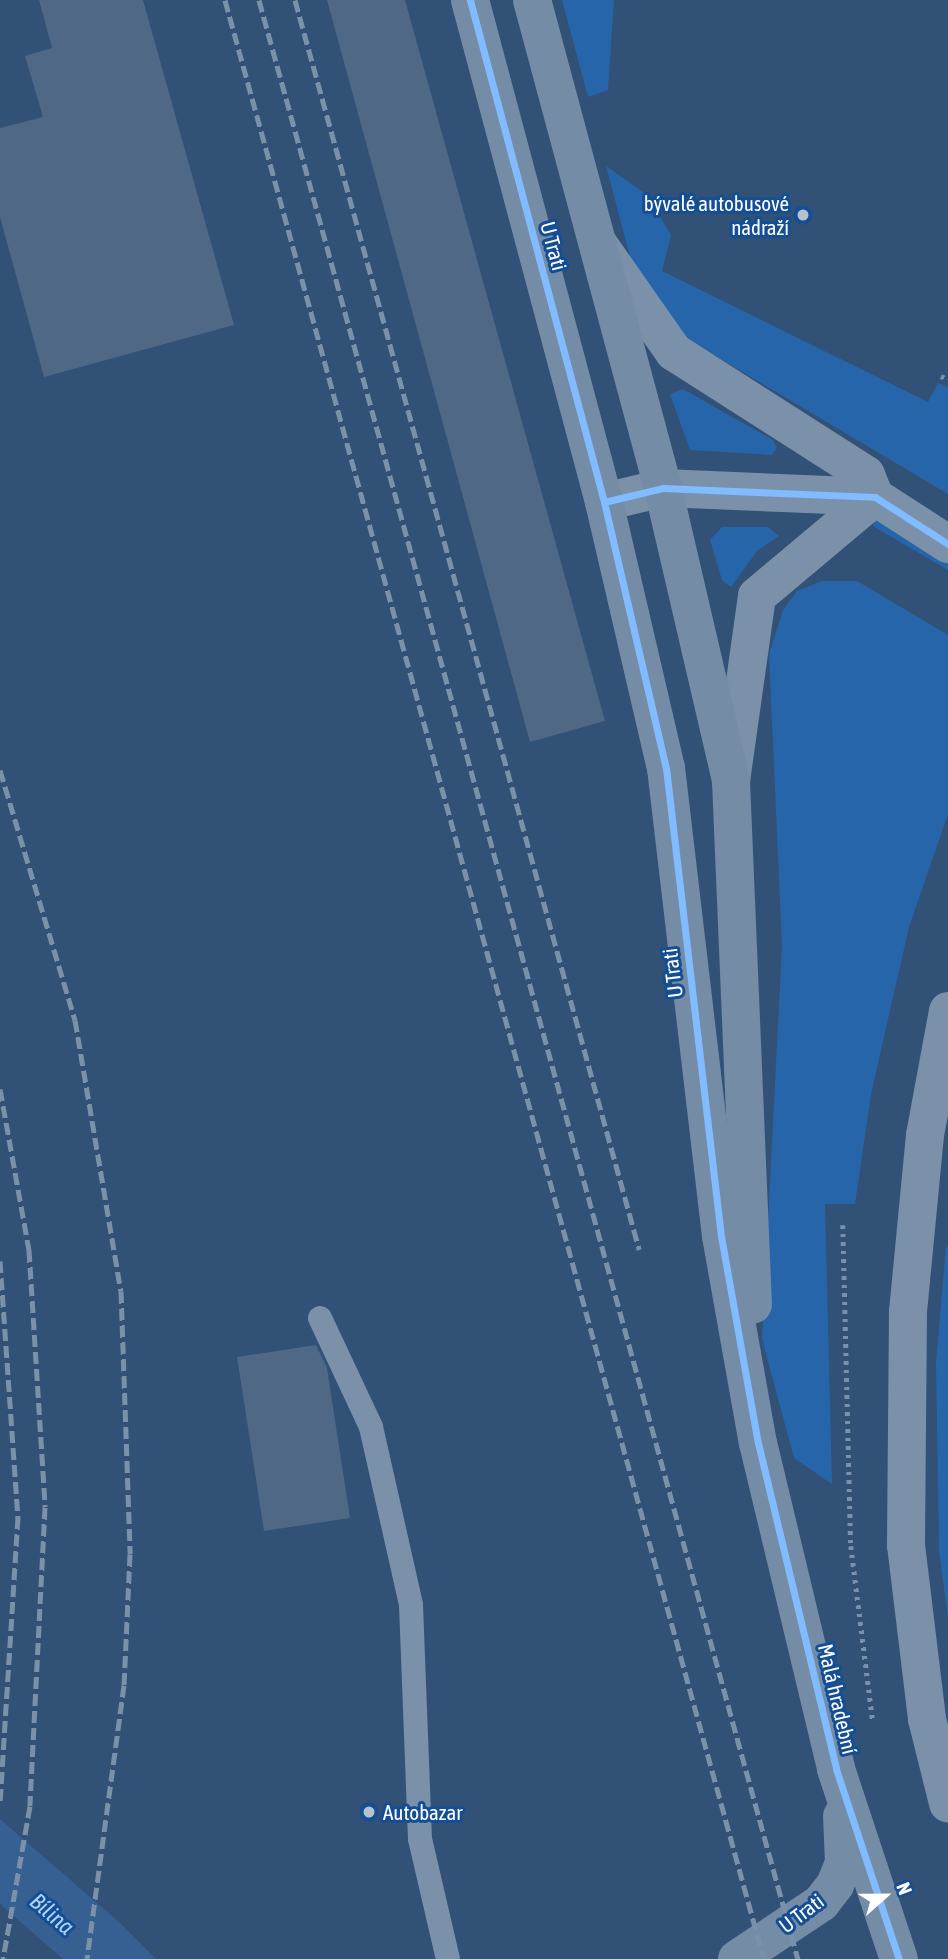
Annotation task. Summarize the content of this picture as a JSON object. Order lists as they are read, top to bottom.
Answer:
{
  "streets": {
    "street": ["U Trati", "Malá hradební"]
  },
  "crossings": [
    ["U Trati", "Malá hradební"]
  ],
  "water": ["Bílina"],
  "places": ["bývalé autobusové nádraží", "Autobazar"],
  "north": "right"
}
